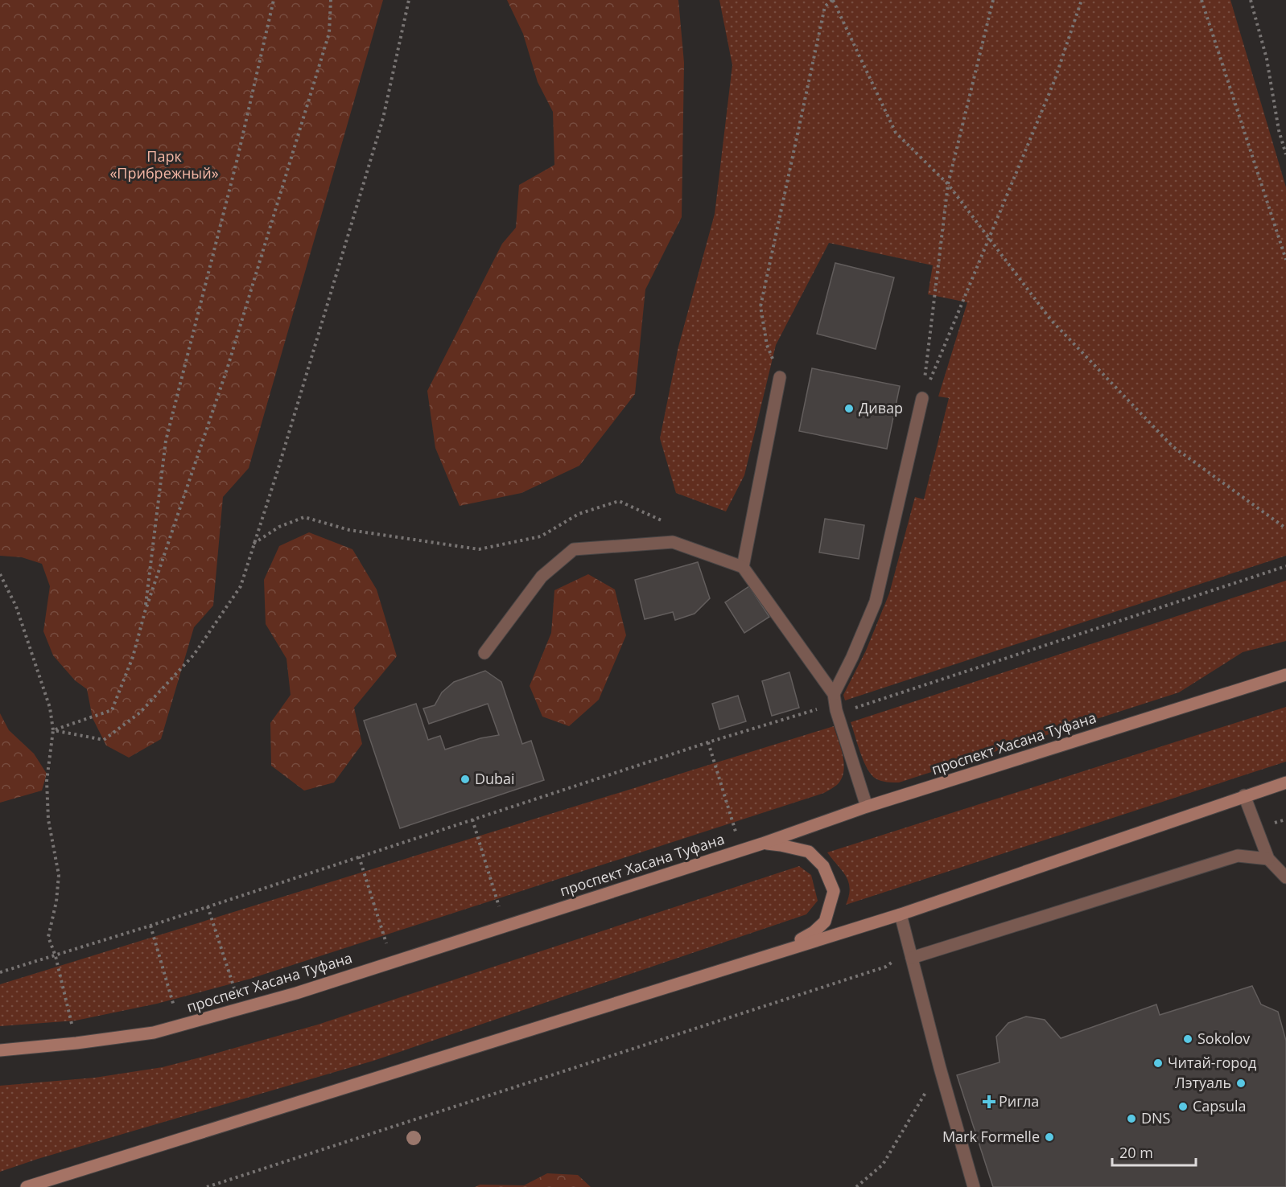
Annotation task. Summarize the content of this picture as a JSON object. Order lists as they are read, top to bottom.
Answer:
{
  "streets": {
    "street": ["проспект Хасана Туфана"]
  },
  "parks": ["Парк «Прибрежный»"],
  "places": {
    "other": [
      "Дивар",
      "Dubai",
      "Sokolov",
      "Читай-город",
      "Лэтуаль",
      "Capsula",
      "DNS",
      "Mark Formelle"
    ],
    "health": ["Ригла"]
  },
  "scale_bar": "20 m"
}
